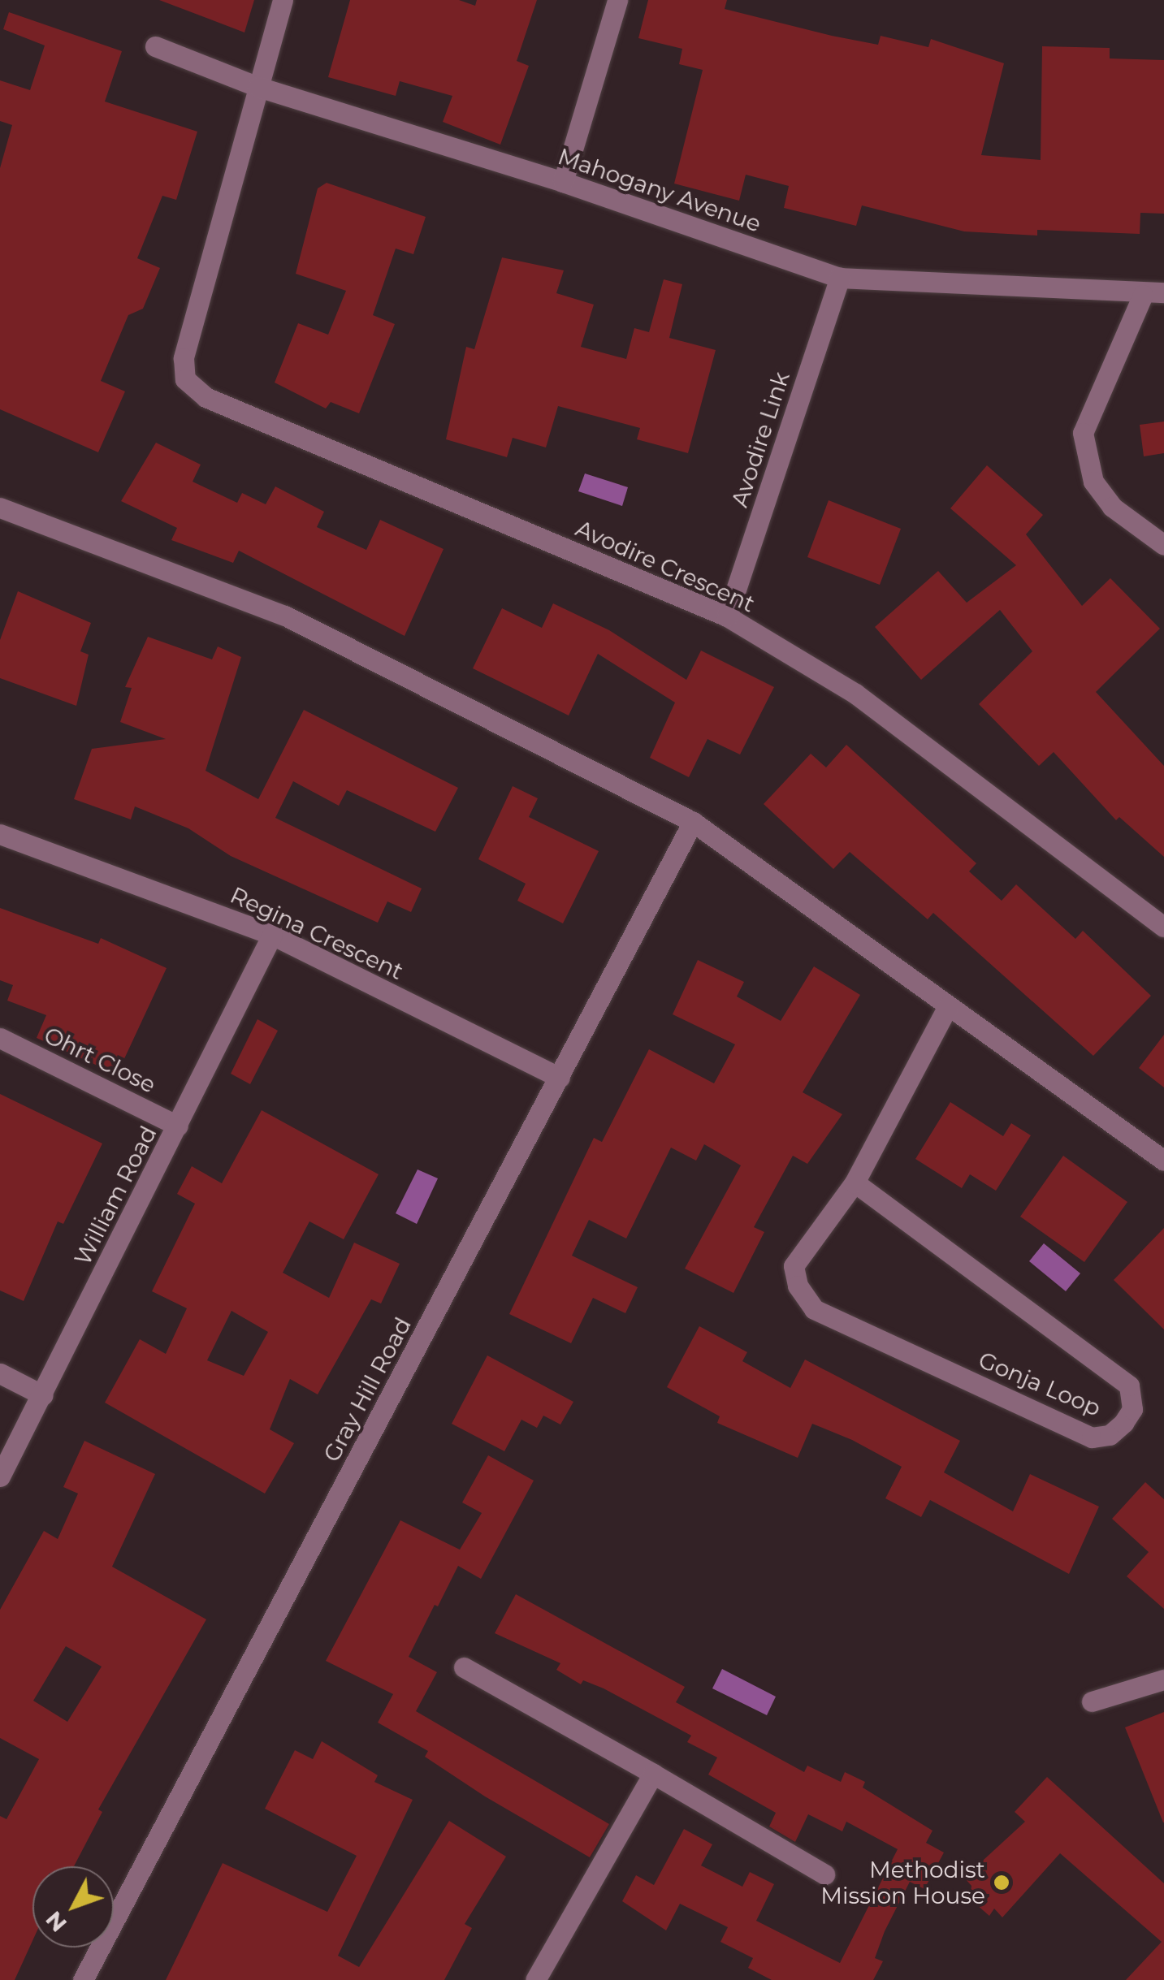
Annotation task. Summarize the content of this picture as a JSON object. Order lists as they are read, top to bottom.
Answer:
{
  "streets": {
    "street": [
      "Mahogany Avenue",
      "Avodire Link",
      "Avodire Crescent",
      "Regina Crescent",
      "Ohrt Close",
      "William Road",
      "Gonja Loop",
      "Gray Hill Road"
    ]
  },
  "crossings": [
    ["Mahogany Avenue", "Avodire Link"],
    ["Mahogany Avenue", "Avodire Crescent"],
    ["Avodire Link", "Avodire Crescent"],
    ["Regina Crescent", "William Road"],
    ["Regina Crescent", "Gray Hill Road"],
    ["Ohrt Close", "William Road"]
  ],
  "places": ["Methodist Mission House"],
  "north": "bottom left"
}
